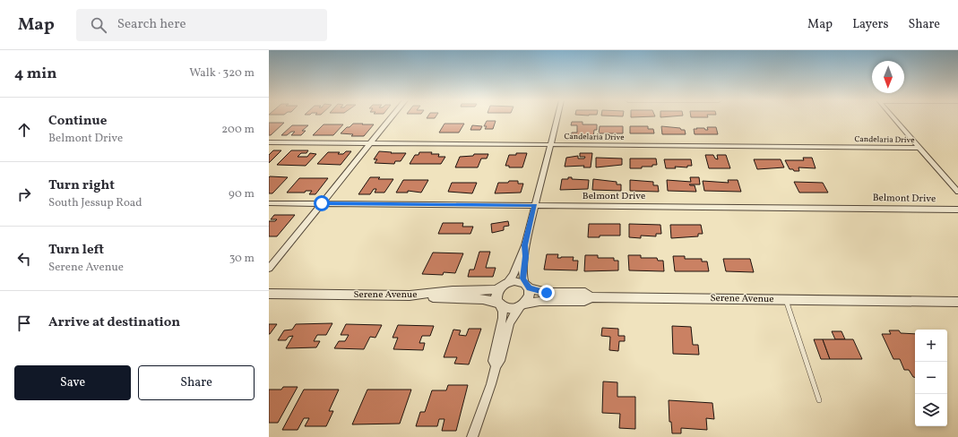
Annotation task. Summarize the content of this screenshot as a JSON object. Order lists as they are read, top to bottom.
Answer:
{
  "streets": {
    "street": ["Candelaria Drive", "Belmont Drive", "Serene Avenue"]
  },
  "north": "bottom",
  "page": {
    "header": "Map",
    "search": "Search here",
    "nav": ["Map", "Layers", "Share"],
    "heading": ["4 min", "Walk · 320 m"],
    "list": [
      ["Continue", "Belmont Drive", "200 m"],
      ["Turn right", "South Jessup Road", "90 m"],
      ["Turn left", "Serene Avenue", "30 m"],
      "Arrive at destination"
    ],
    "map_buttons": ["+", "−"],
    "buttons": ["Save", "Share"]
  }
}
